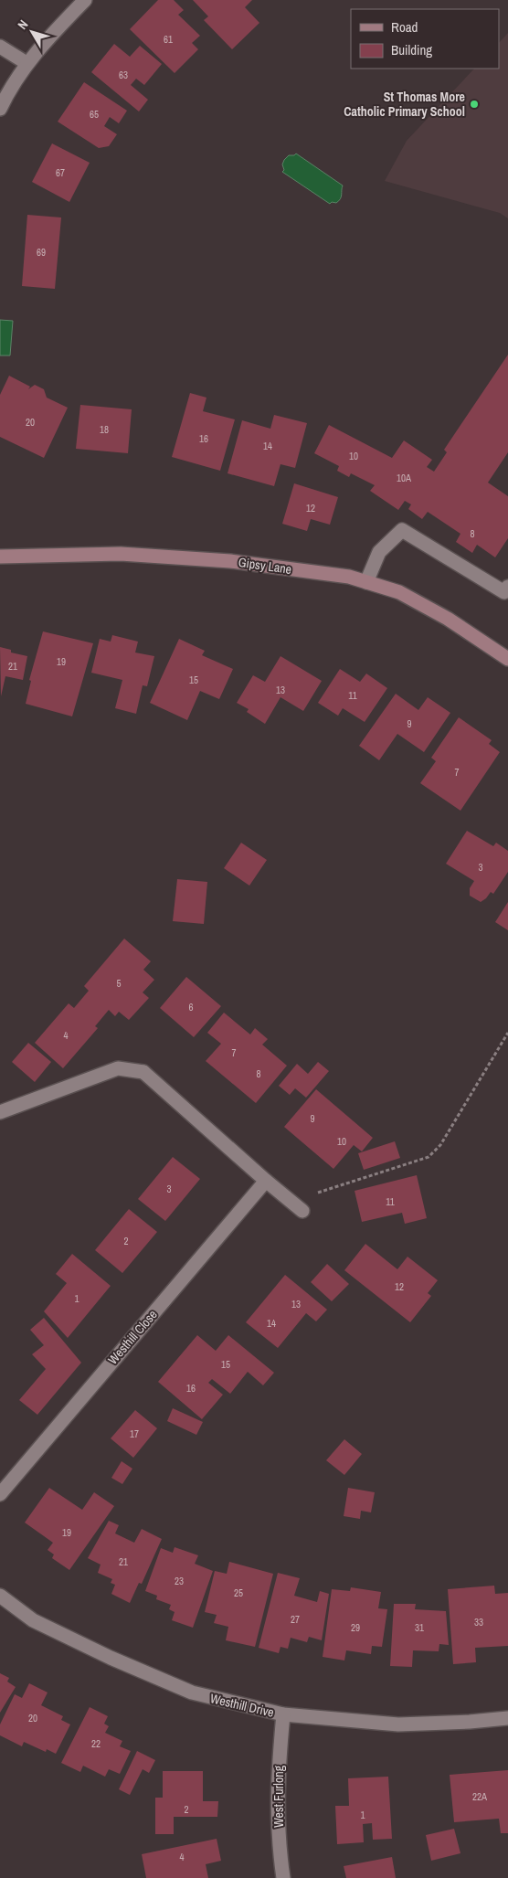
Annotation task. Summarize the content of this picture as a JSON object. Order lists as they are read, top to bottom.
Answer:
{
  "streets": {
    "main road": ["Gipsy Lane"],
    "street": ["Westhill Close", "Westhill Drive", "West Furlong"]
  },
  "crossings": [
    ["Westhill Drive", "West Furlong"]
  ],
  "places": ["St Thomas More Catholic Primary School"],
  "house_numbers": [
    "61",
    "63",
    "65",
    "67",
    "69",
    "20",
    "18",
    "16",
    "14",
    "10",
    "10A",
    "12",
    "8",
    "19",
    "21",
    "15",
    "13",
    "11",
    "9",
    "7",
    "3",
    "5",
    "6",
    "4",
    "7",
    "8",
    "9",
    "10",
    "3",
    "11",
    "2",
    "12",
    "1",
    "13",
    "14",
    "15",
    "16",
    "17",
    "19",
    "21",
    "23",
    "25",
    "27",
    "33",
    "29",
    "31",
    "20",
    "22",
    "22A",
    "2",
    "1",
    "4"
  ],
  "legend": ["Road", "Building"],
  "north": "top left"
}
